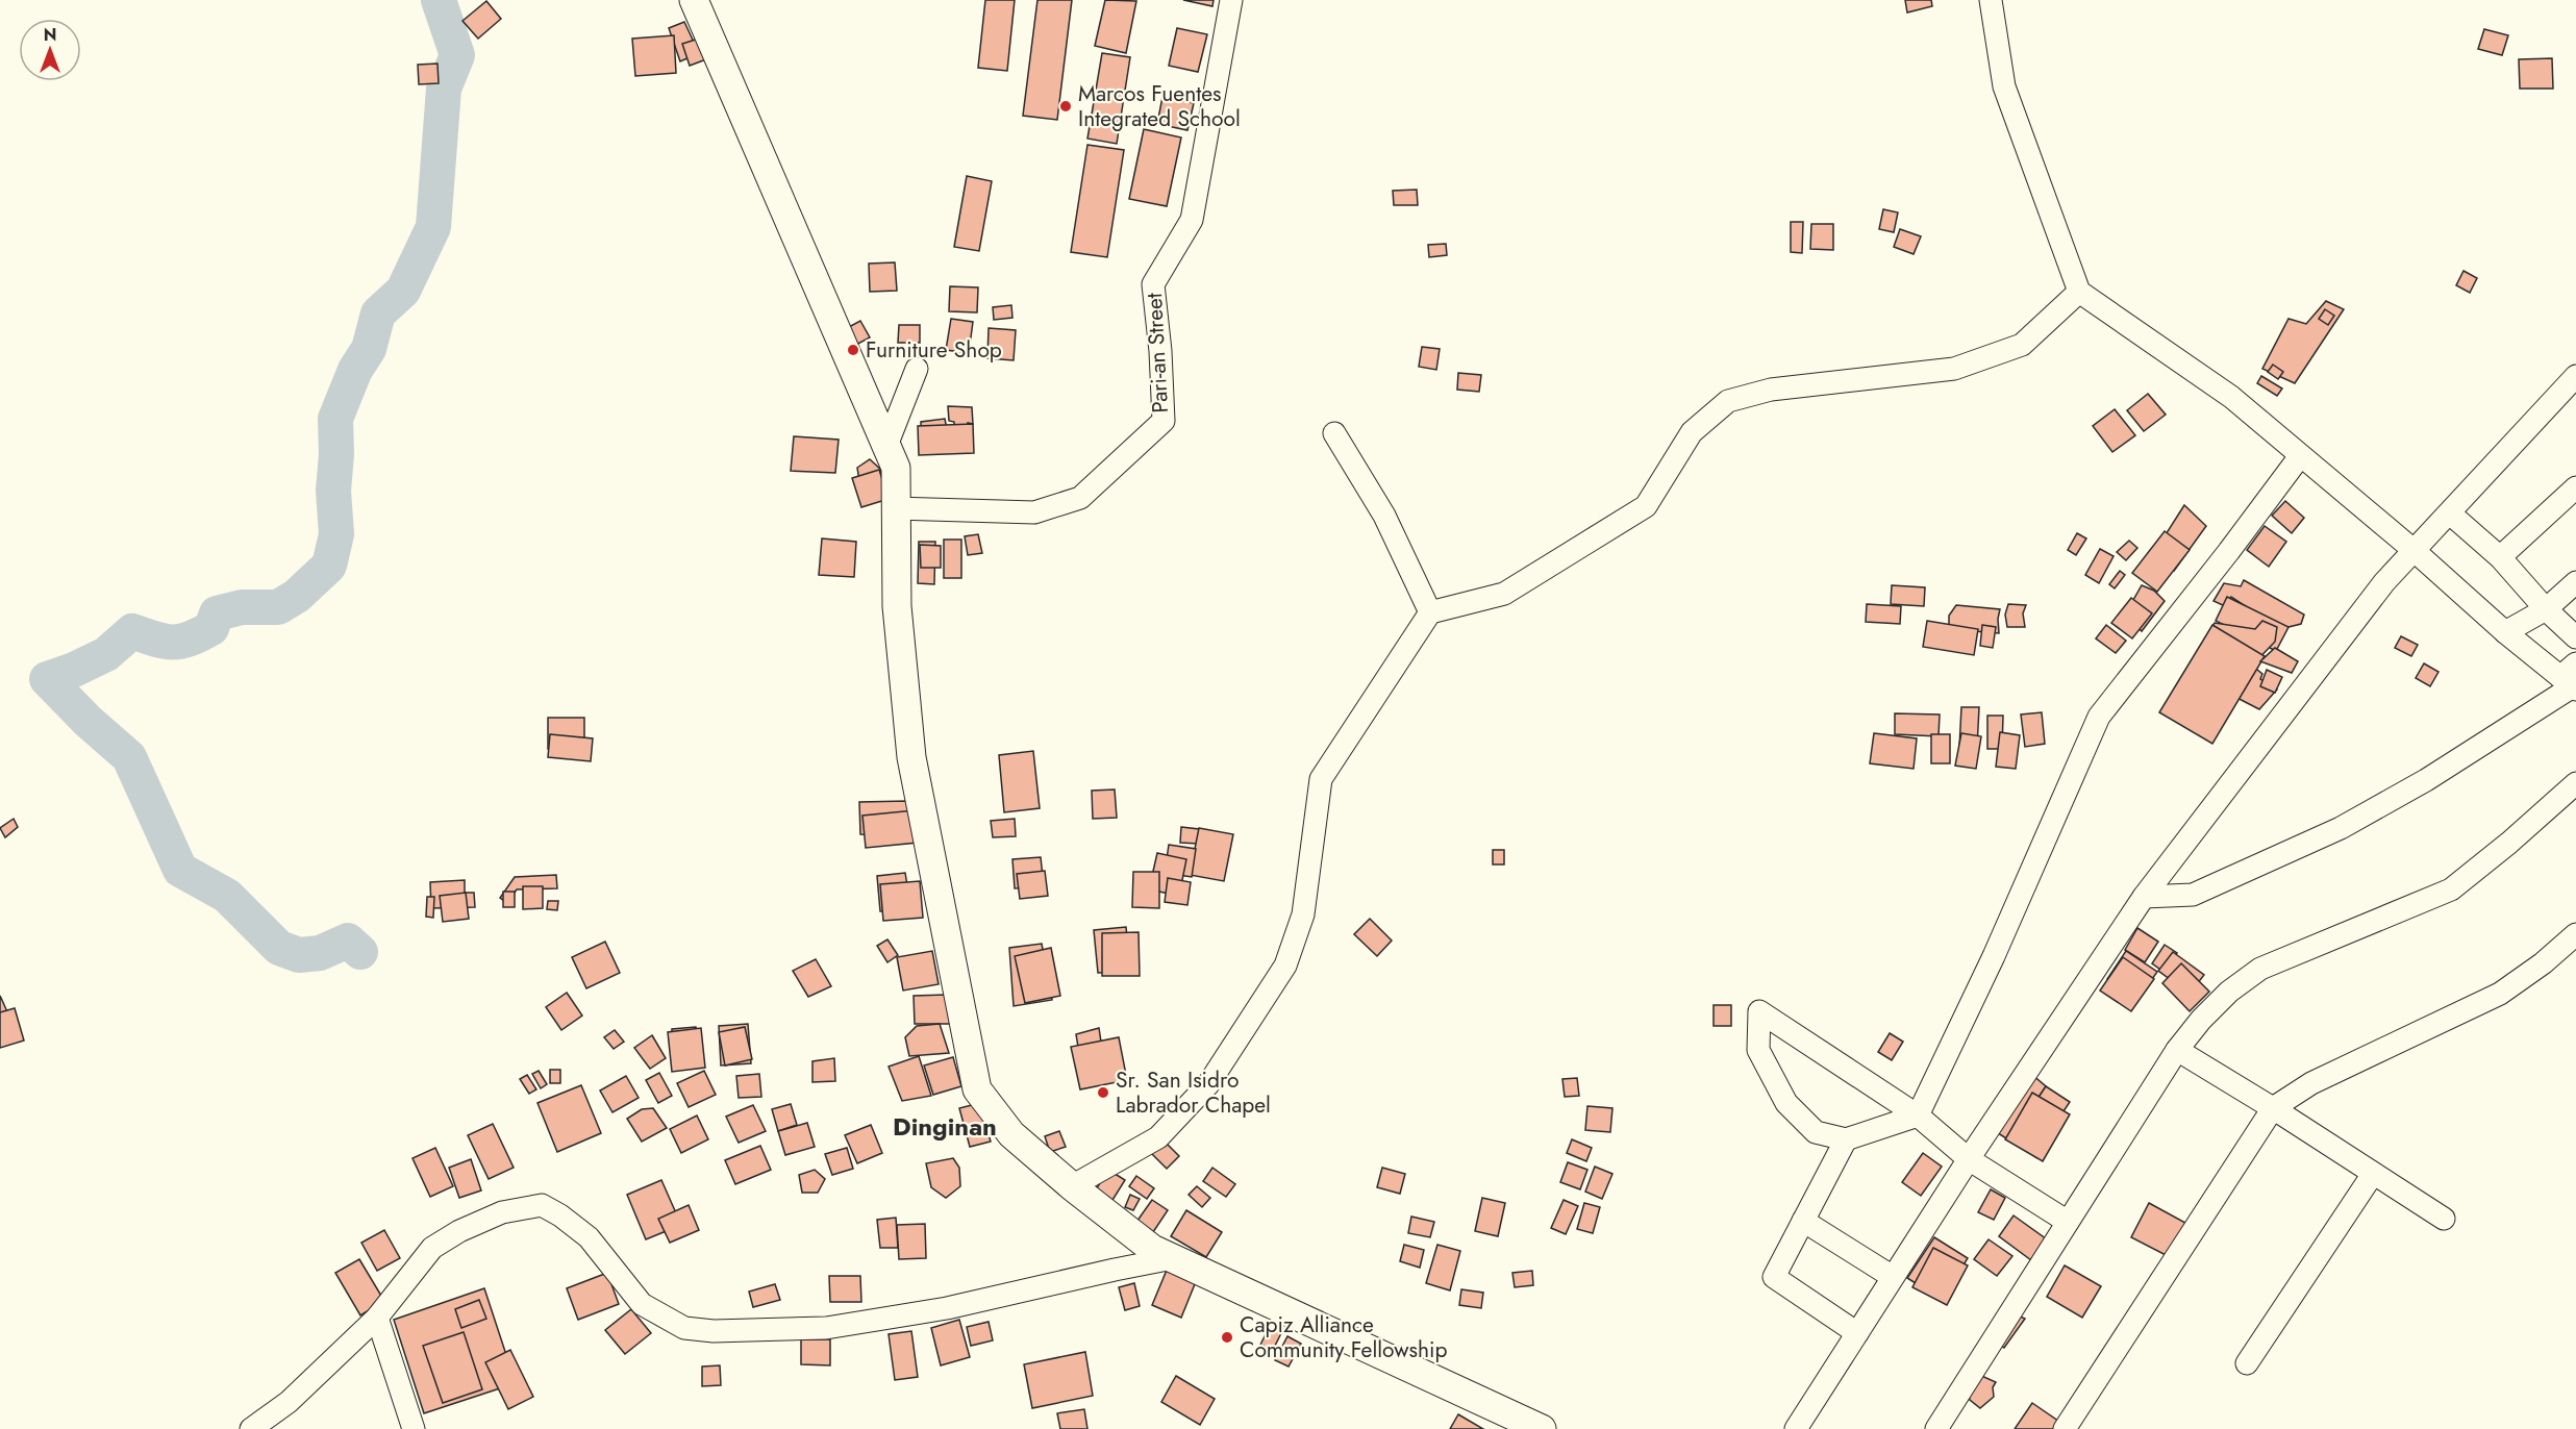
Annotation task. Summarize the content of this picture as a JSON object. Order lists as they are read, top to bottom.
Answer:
{
  "streets": {
    "street": ["Pari-an Street"]
  },
  "districts": ["Dinginan"],
  "places": [
    "Marcos Fuentes Integrated School",
    "Furniture Shop",
    "Sr. San Isidro Labrador Chapel",
    "Capiz Alliance Community Fellowship"
  ],
  "north": "top"
}
